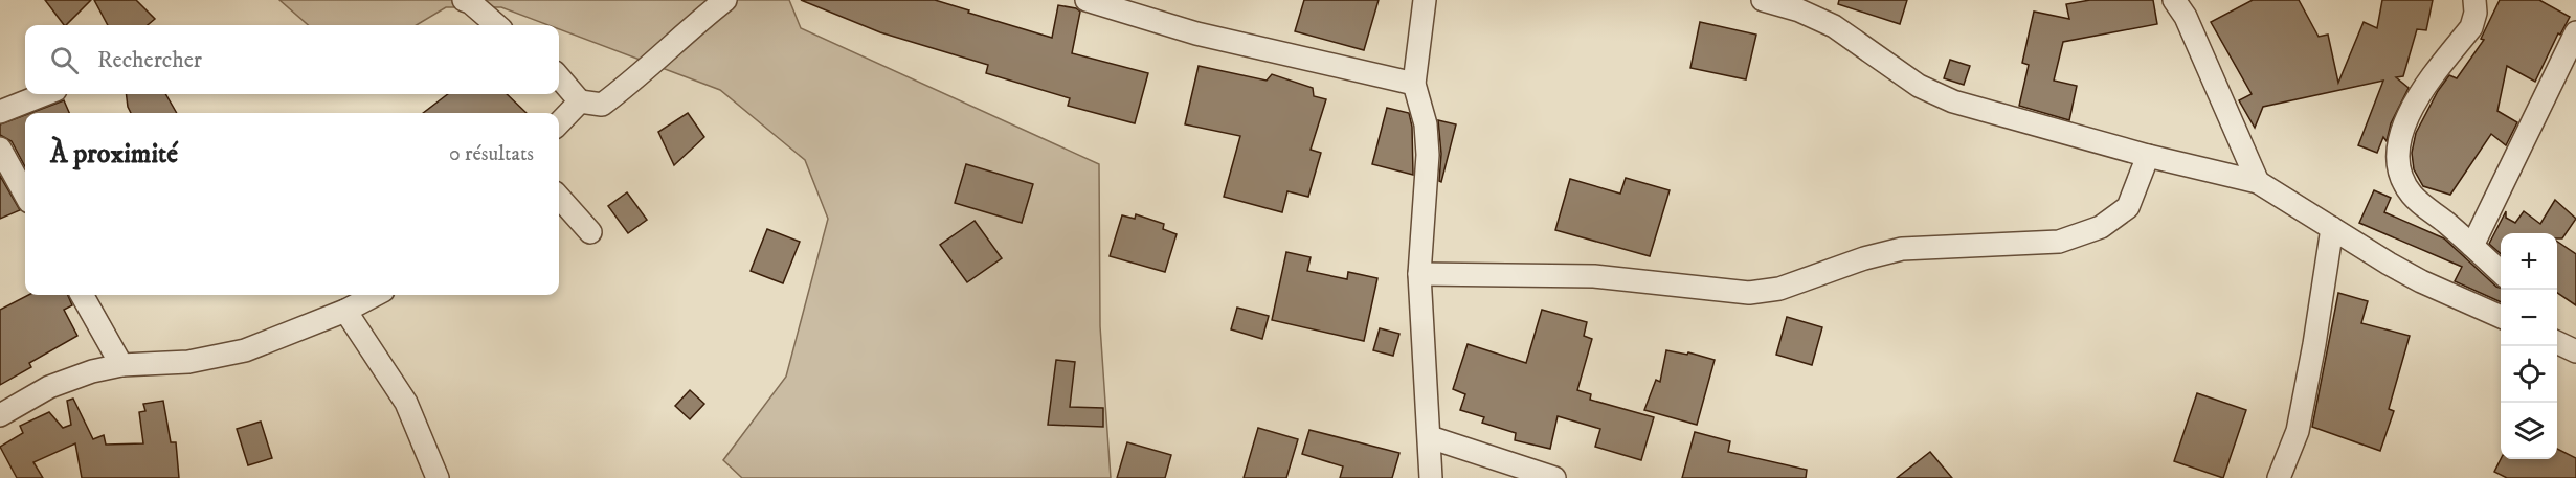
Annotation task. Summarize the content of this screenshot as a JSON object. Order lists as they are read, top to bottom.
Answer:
{
  "page": {
    "search": "Rechercher",
    "heading": ["À proximité", "0 résultats"],
    "map_buttons": ["+", "−"]
  }
}
